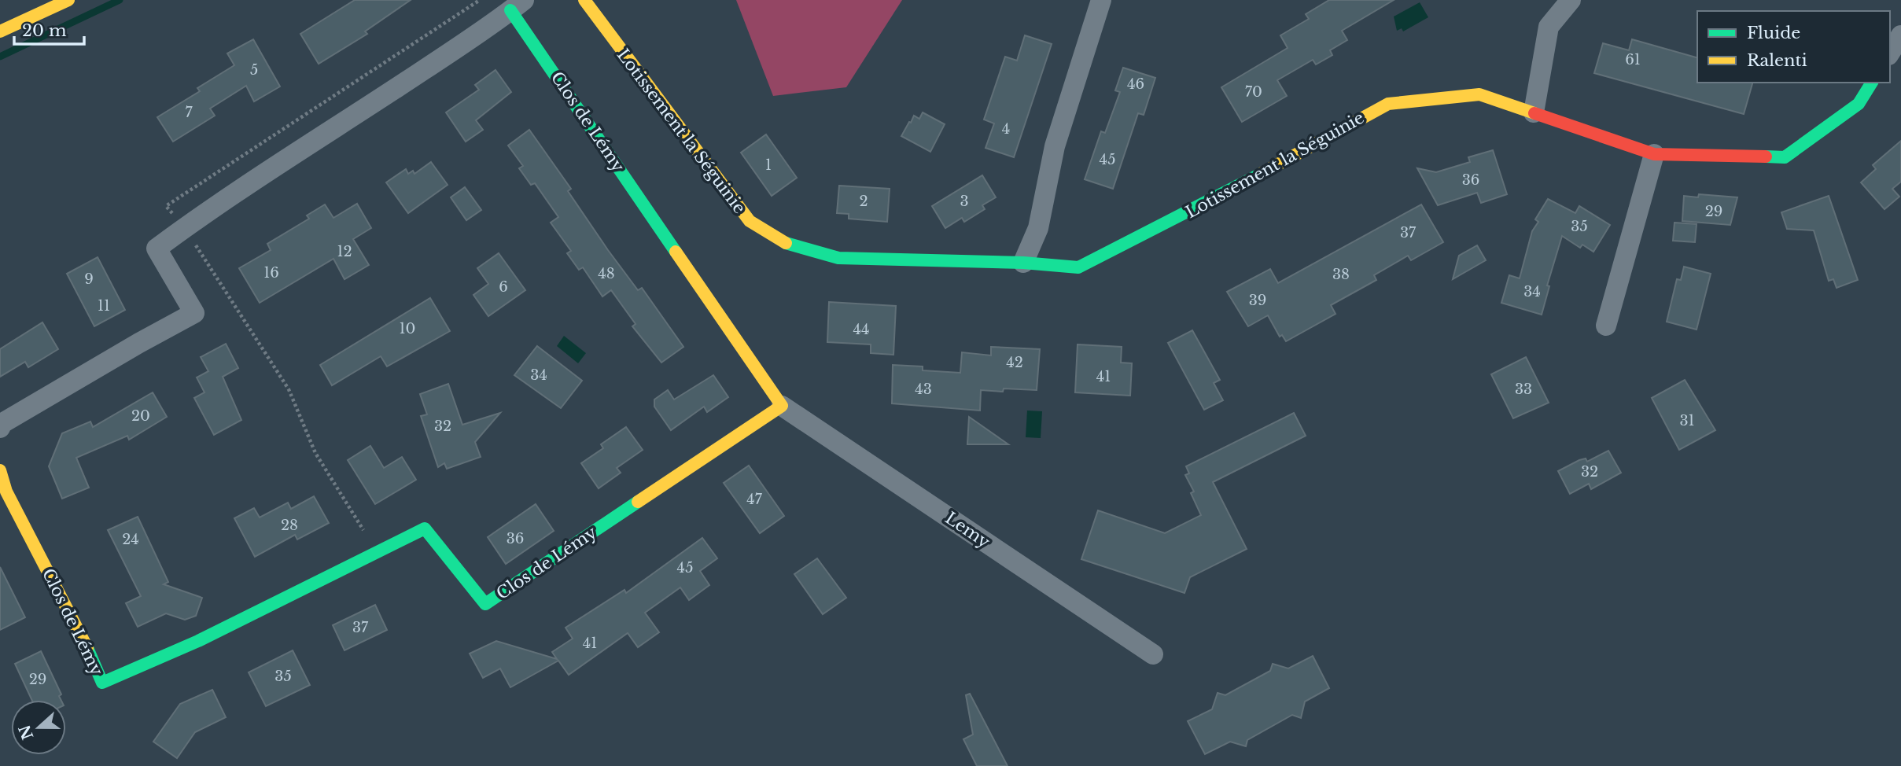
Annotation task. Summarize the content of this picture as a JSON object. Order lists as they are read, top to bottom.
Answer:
{
  "streets": {
    "street": ["Clos de Lémy", "Lotissement la Séguinie", "Lemy"]
  },
  "crossings": [
    ["Clos de Lémy", "Lemy"]
  ],
  "house_numbers": [
    "61",
    "5",
    "46",
    "70",
    "7",
    "4",
    "45",
    "1",
    "36",
    "2",
    "3",
    "29",
    "35",
    "37",
    "12",
    "16",
    "48",
    "38",
    "9",
    "6",
    "34",
    "39",
    "11",
    "10",
    "44",
    "42",
    "34",
    "41",
    "43",
    "33",
    "20",
    "31",
    "32",
    "32",
    "47",
    "28",
    "36",
    "24",
    "45",
    "37",
    "41",
    "35",
    "29"
  ],
  "legend": ["Fluide", "Ralenti"],
  "scale_bar": "20 m",
  "north": "left"
}
